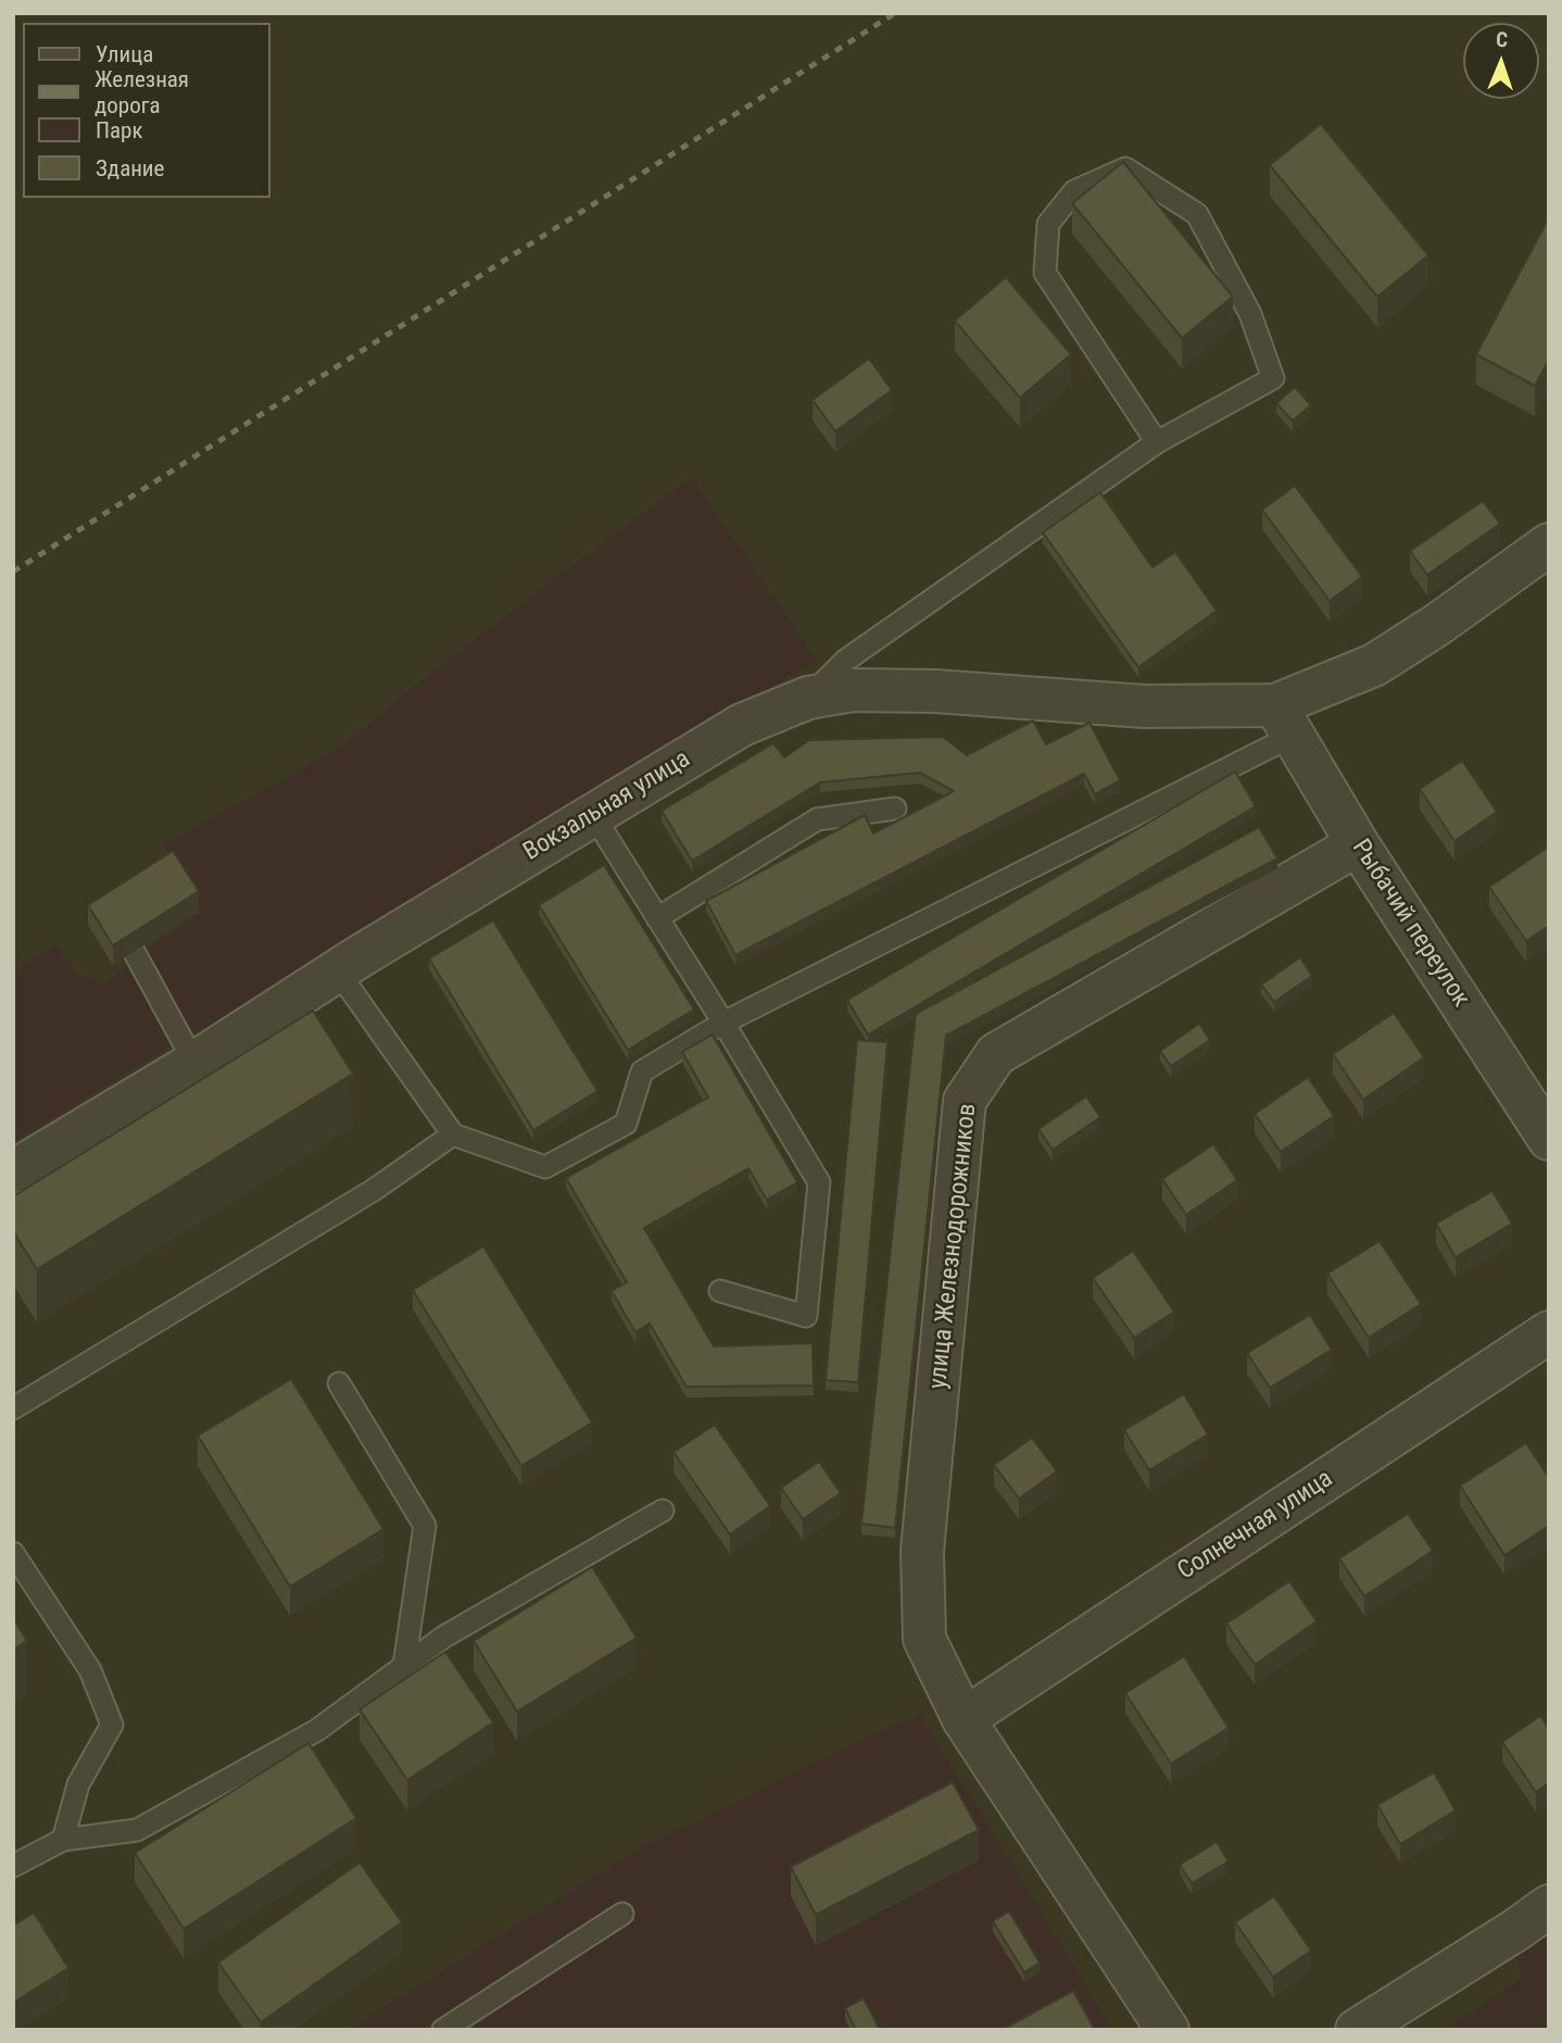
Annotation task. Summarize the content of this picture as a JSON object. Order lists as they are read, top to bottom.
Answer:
{
  "streets": {
    "street": [
      "Вокзальная улица",
      "Рыбачий переулок",
      "улица Железнодорожников",
      "Солнечная улица"
    ]
  },
  "crossings": [
    ["Вокзальная улица", "Рыбачий переулок"],
    ["Рыбачий переулок", "улица Железнодорожников"],
    ["улица Железнодорожников", "Солнечная улица"]
  ],
  "legend": [
    "Улица",
    "Железная дорога",
    "Парк",
    "Здание"
  ],
  "north": "top"
}
